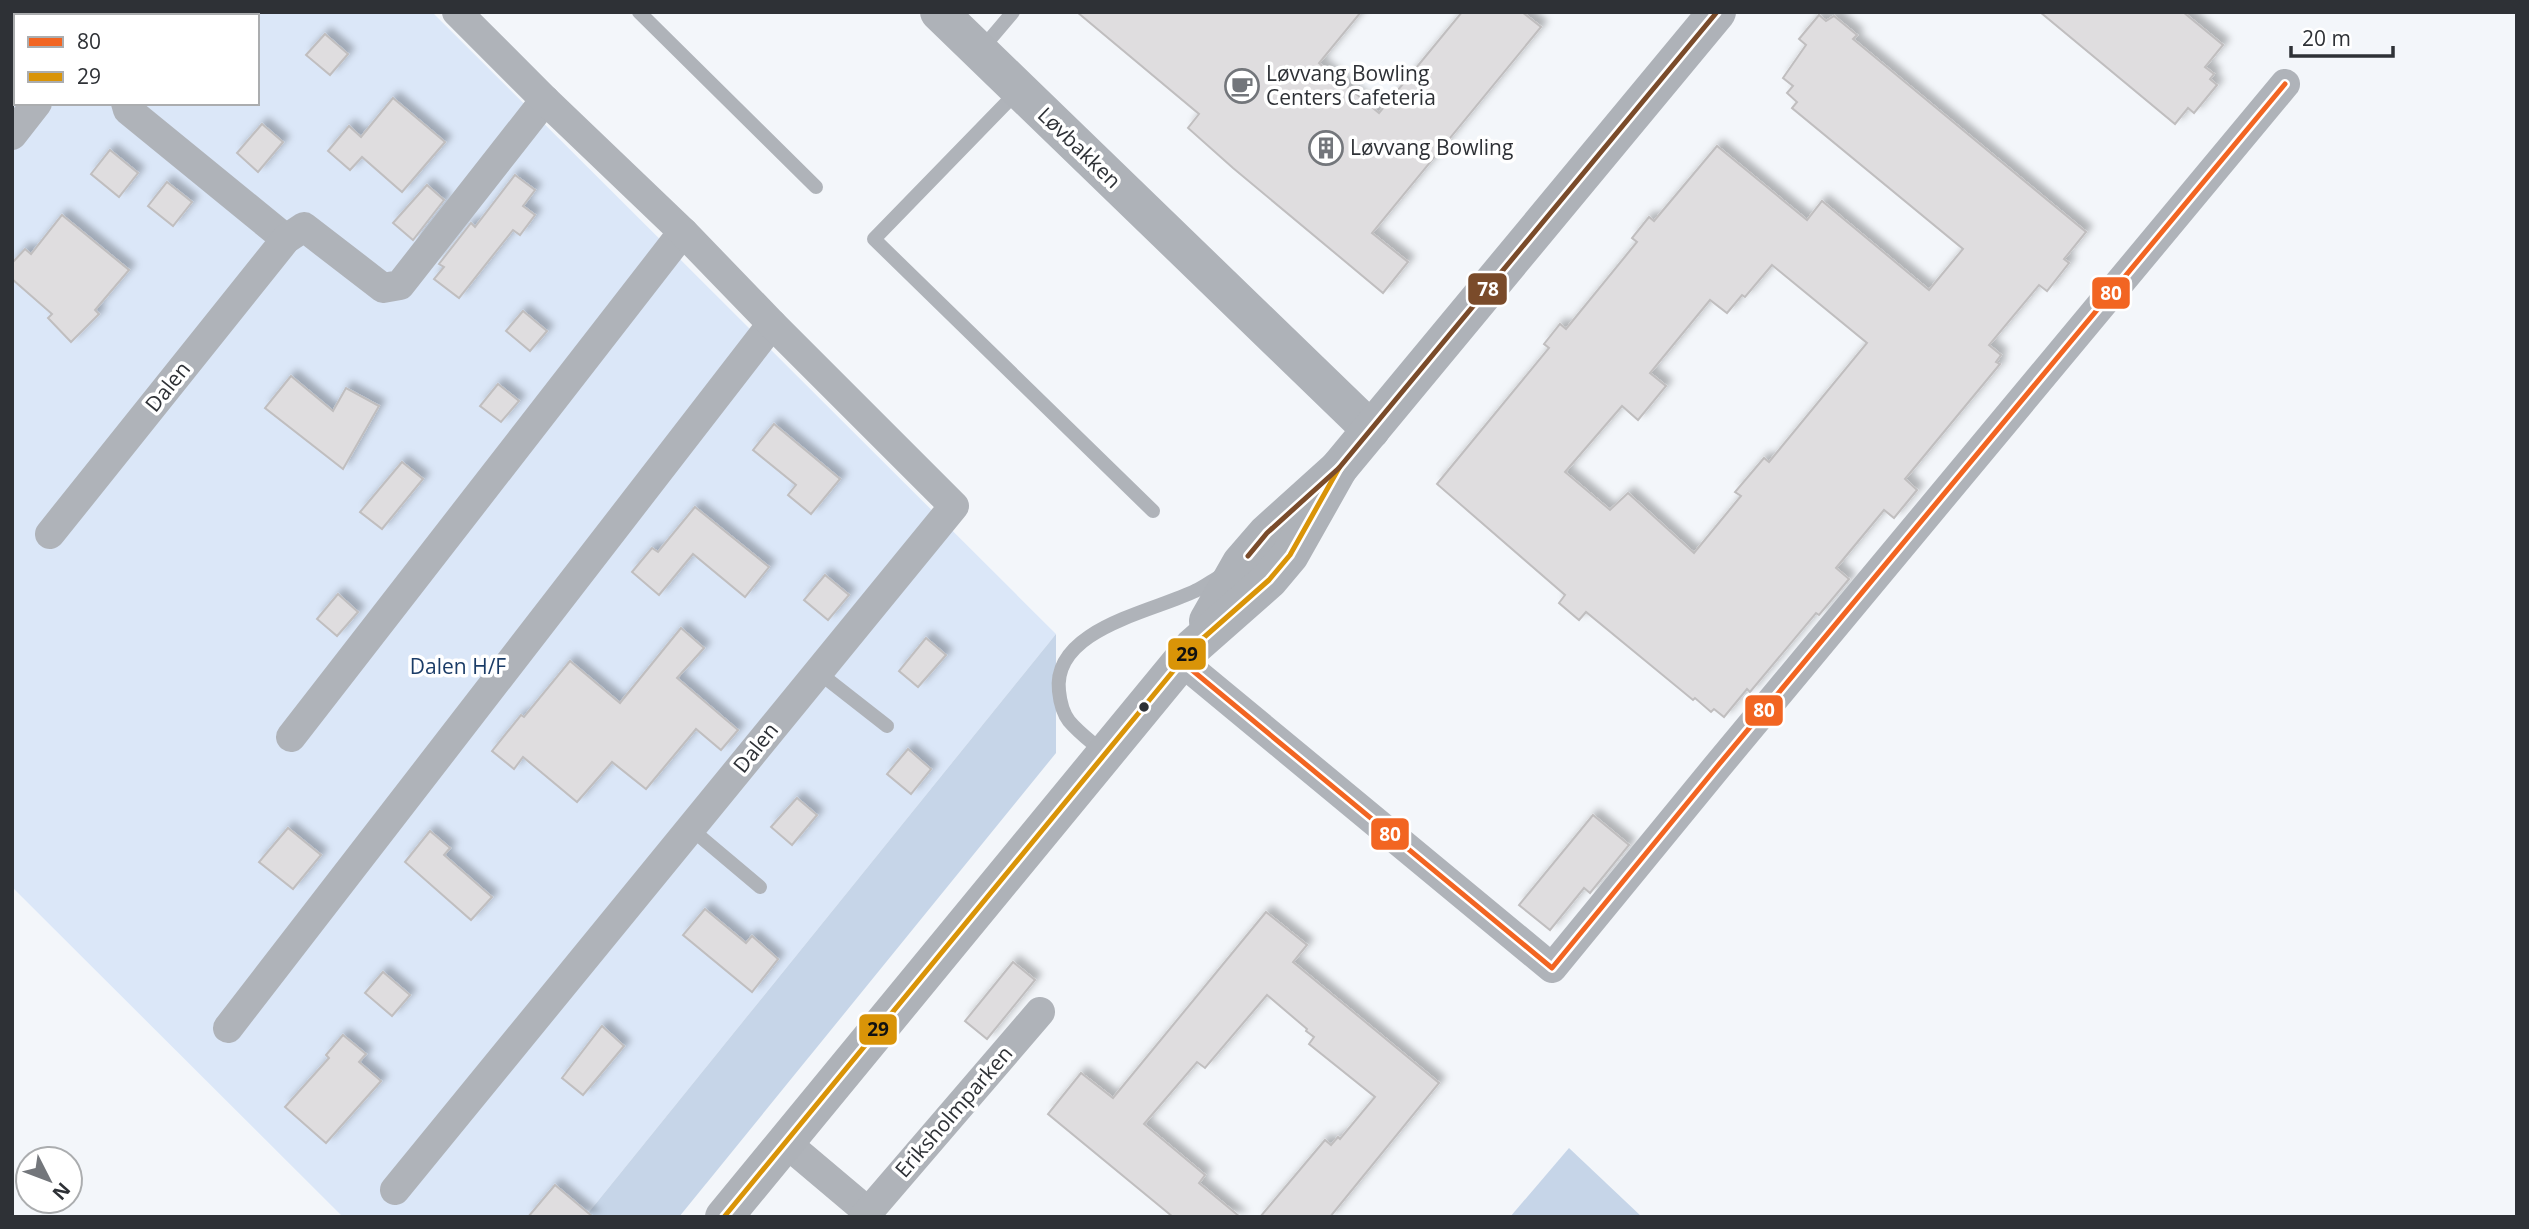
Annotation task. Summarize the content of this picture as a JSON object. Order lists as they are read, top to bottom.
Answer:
{
  "streets": {
    "street": ["Løvbakken", "Dalen", "Eriksholmparken"]
  },
  "parks": ["Dalen H/F"],
  "places": {
    "cafe": ["Løvvang Bowling Centers Cafeteria"],
    "building": ["Løvvang Bowling"]
  },
  "lines": ["transit line 78", "transit line 80", "transit line 29"],
  "legend": ["80", "29"],
  "scale_bar": "20 m",
  "north": "bottom right"
}
